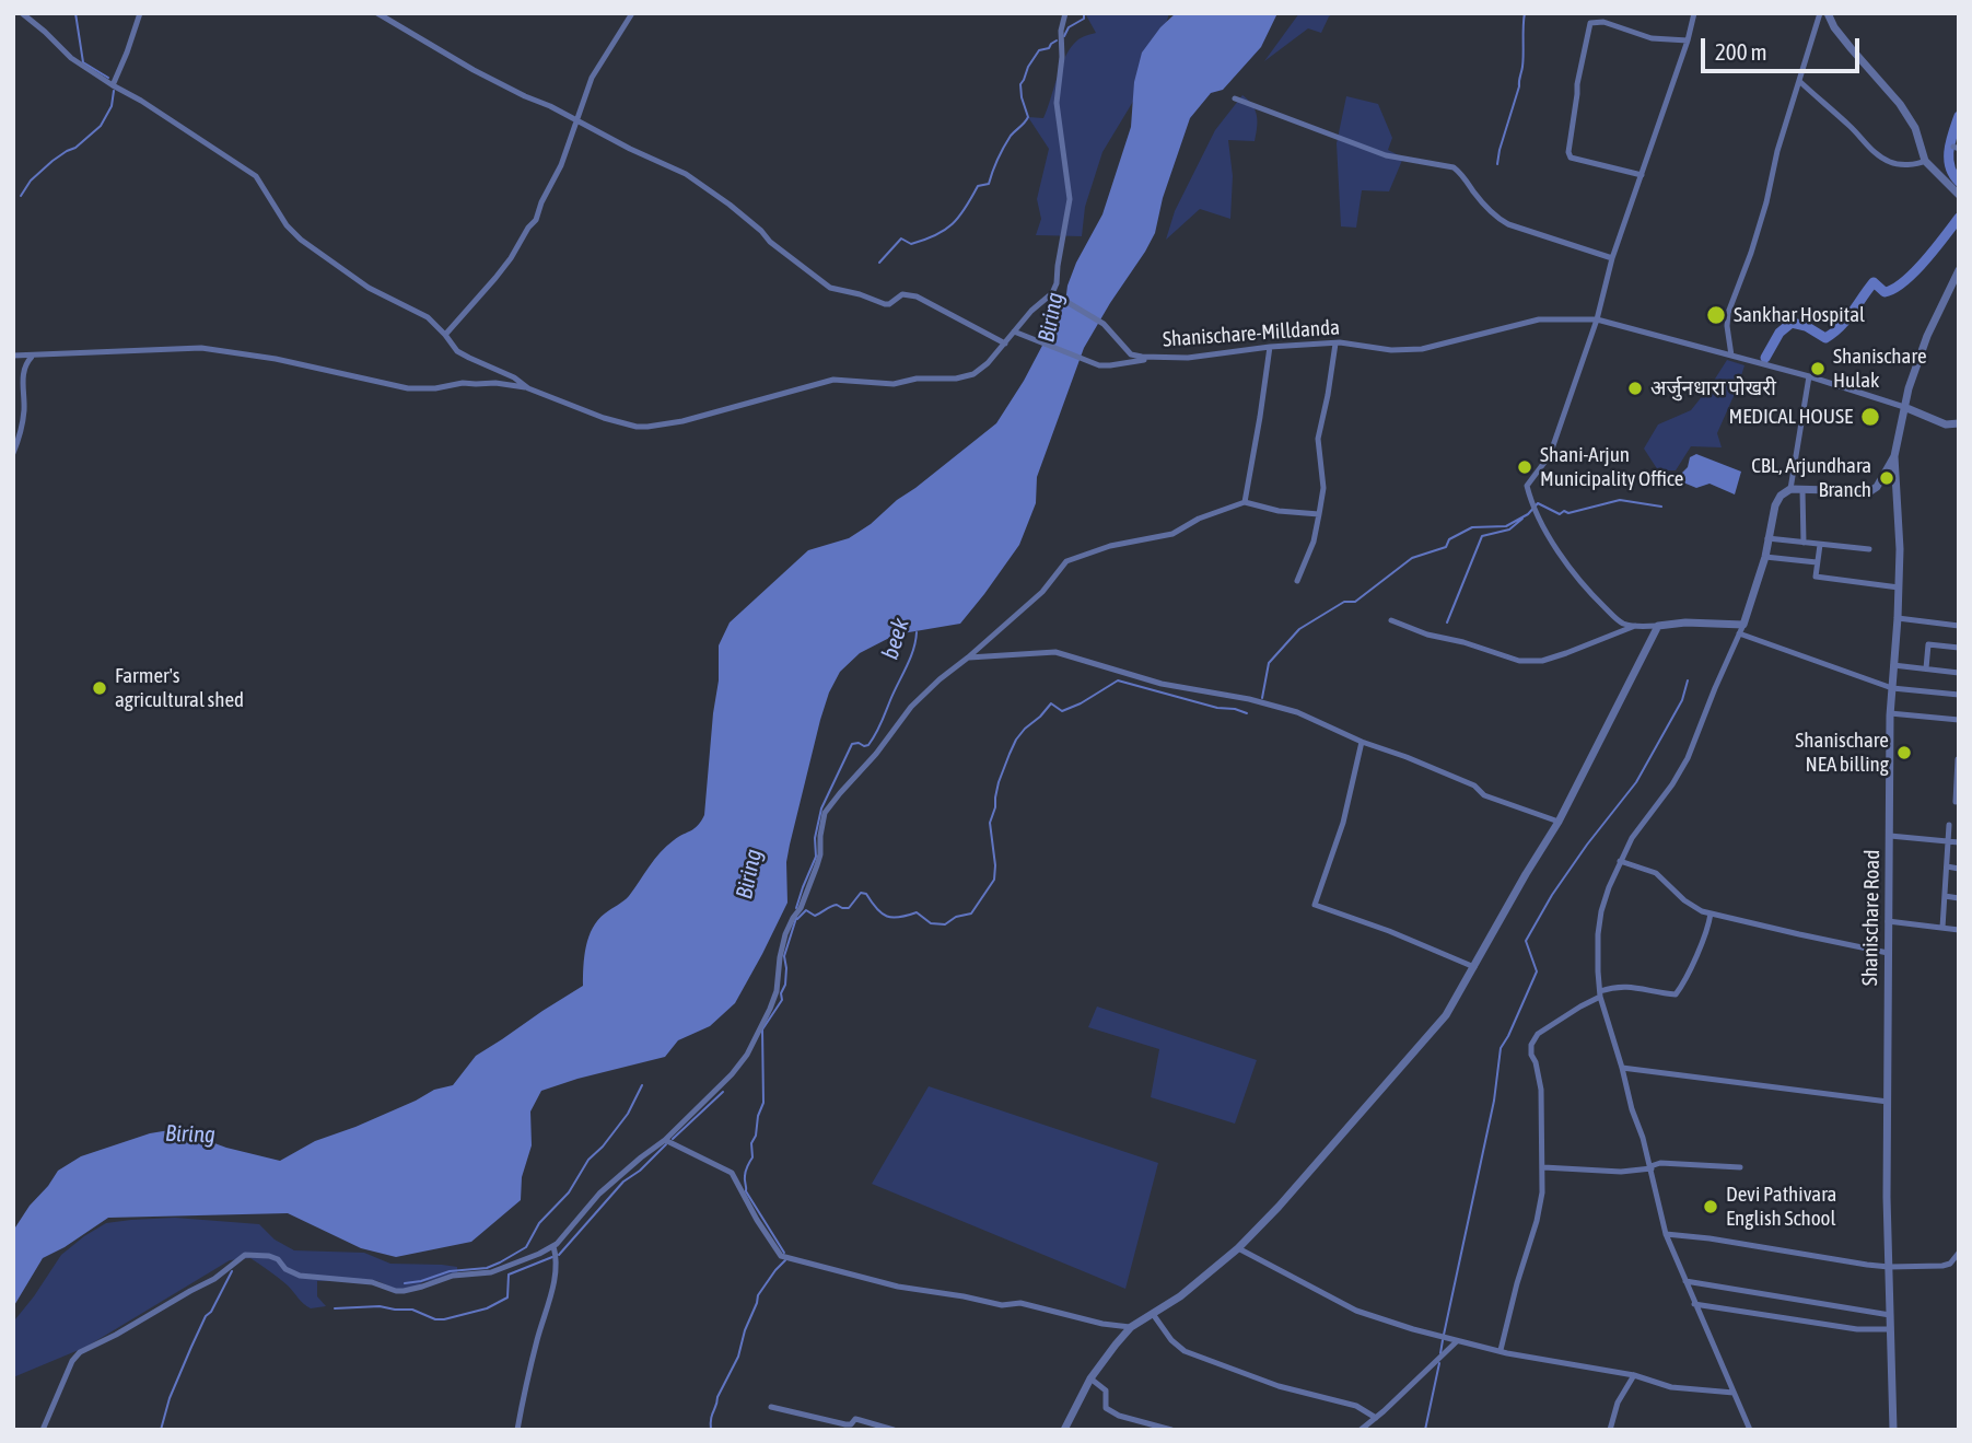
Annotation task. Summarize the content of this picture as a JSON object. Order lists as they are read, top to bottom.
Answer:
{
  "streets": {
    "street": ["Shanischare-Milldanda", "Shanischare Road"]
  },
  "crossings": [
    ["Shanischare-Milldanda", "Shanischare Road"]
  ],
  "water": ["Biring", "beek"],
  "places": [
    "Sankhar Hospital",
    "Shanischare Hulak",
    "अर्जुनधारा पोखरी",
    "MEDICAL HOUSE",
    "Shani-Arjun Municipality Office",
    "CBL, Arjundhara Branch",
    "Farmer's agricultural shed",
    "Shanischare NEA billing",
    "Devi Pathivara English School"
  ],
  "scale_bar": "200 m"
}
